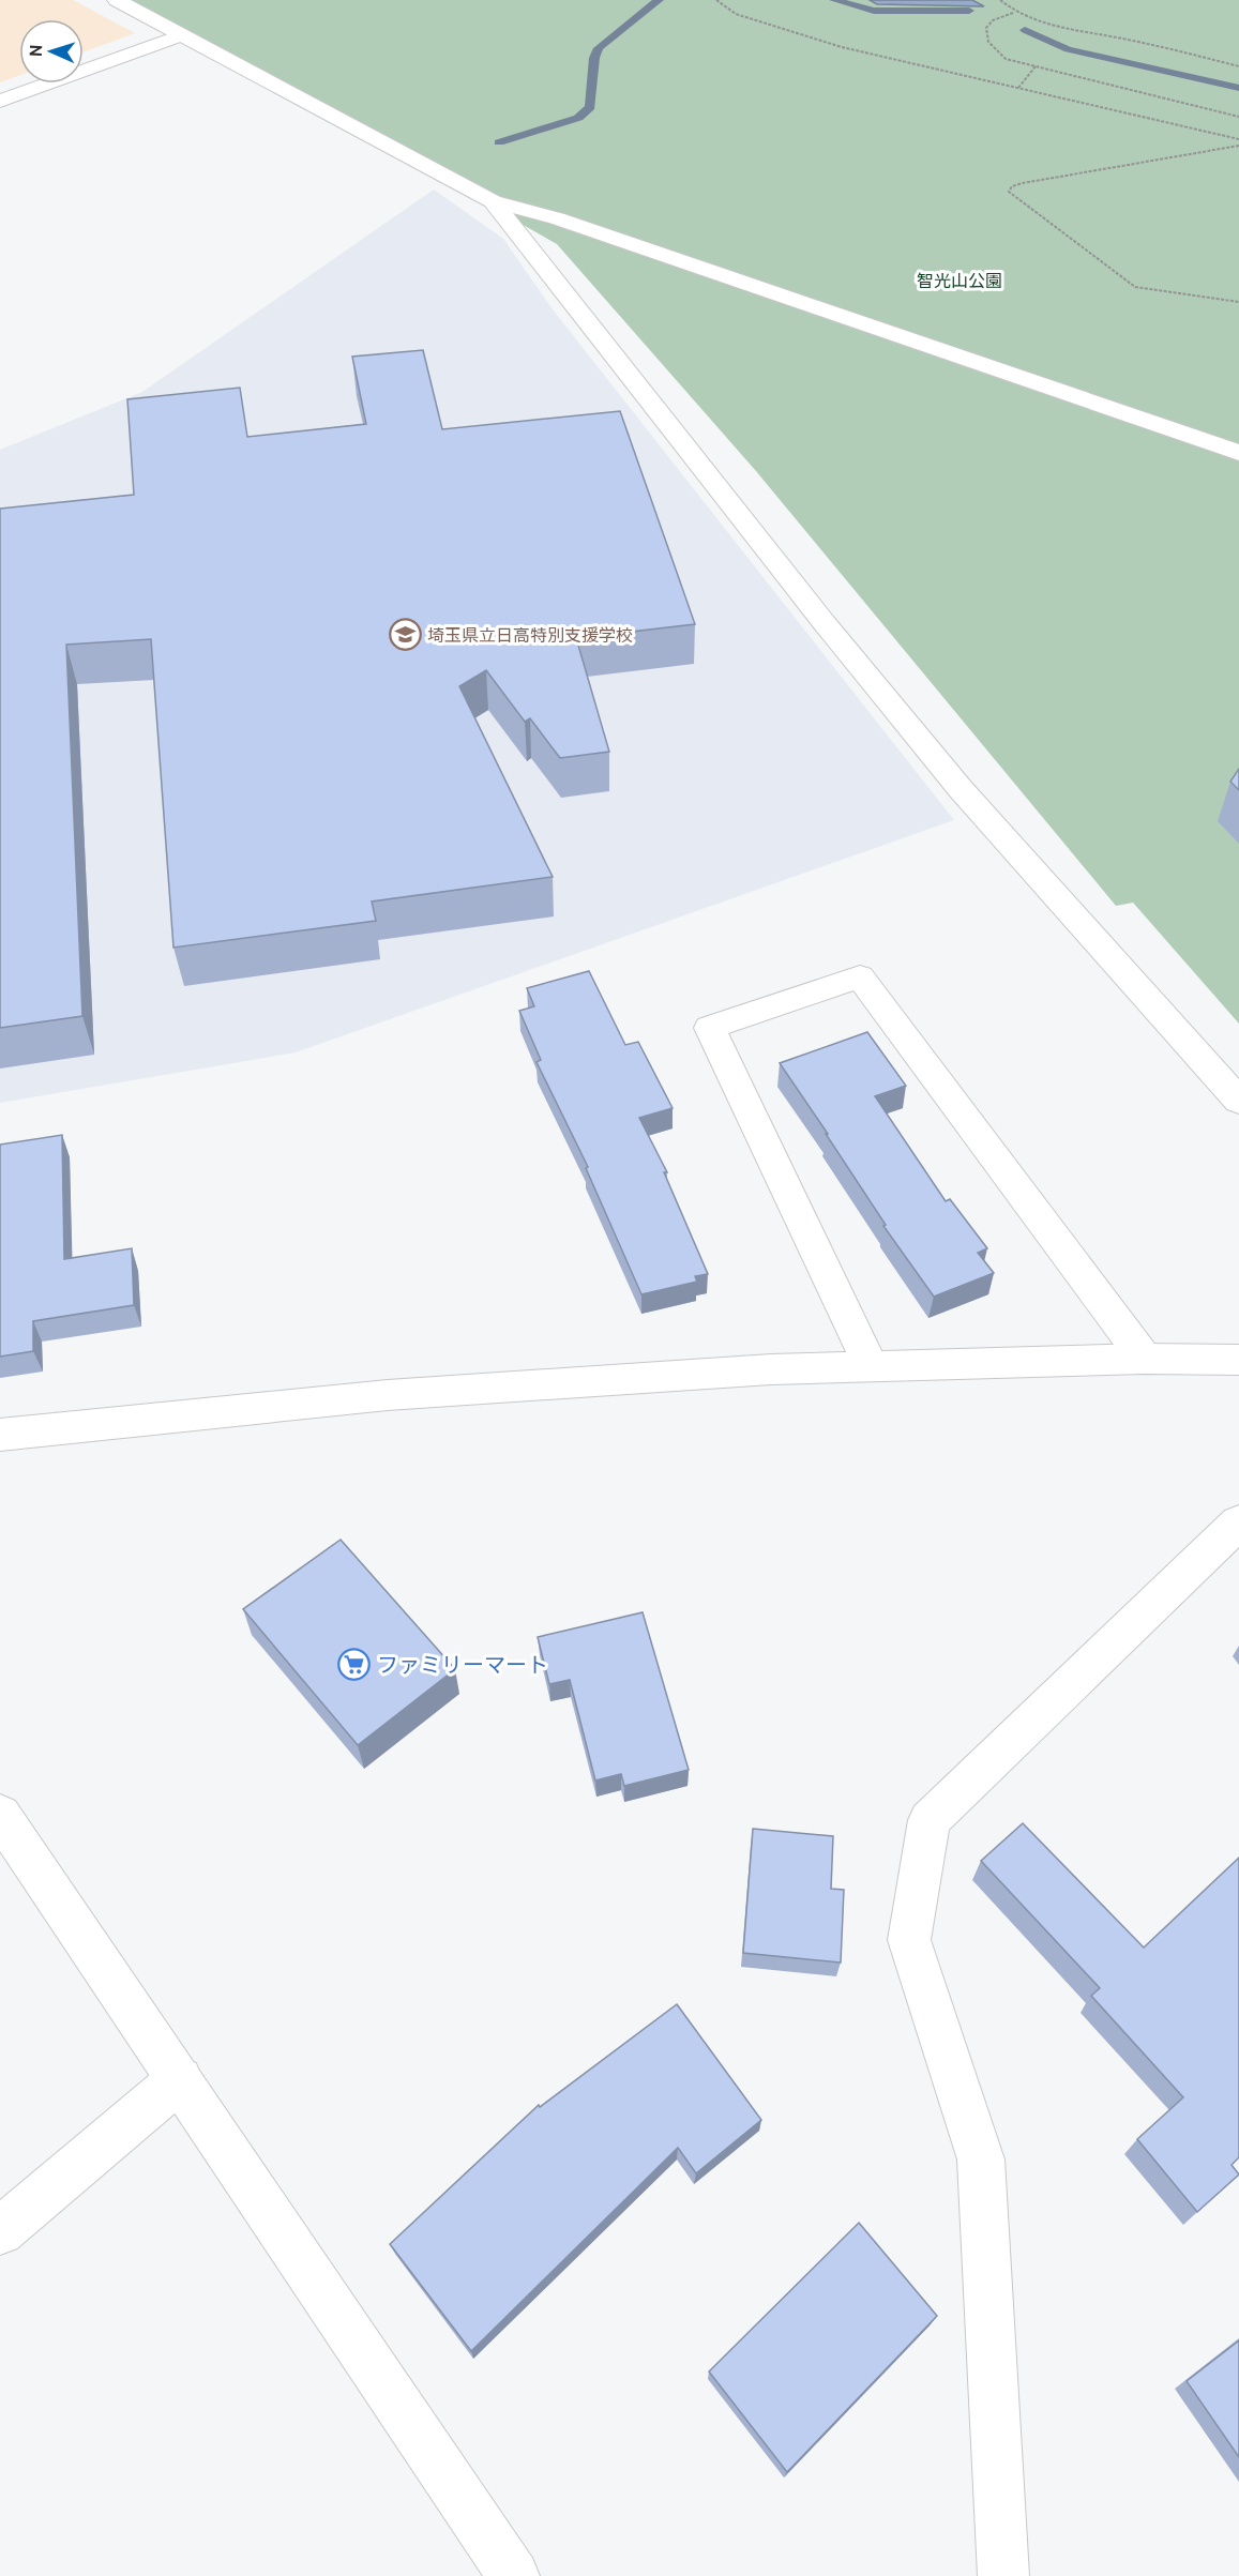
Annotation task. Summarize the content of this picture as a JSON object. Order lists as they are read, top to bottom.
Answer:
{
  "parks": ["智光山公園"],
  "places": {
    "school or university": ["埼玉県立日高特別支援学校"],
    "supermarket": ["ファミリーマート"]
  },
  "north": "left"
}
